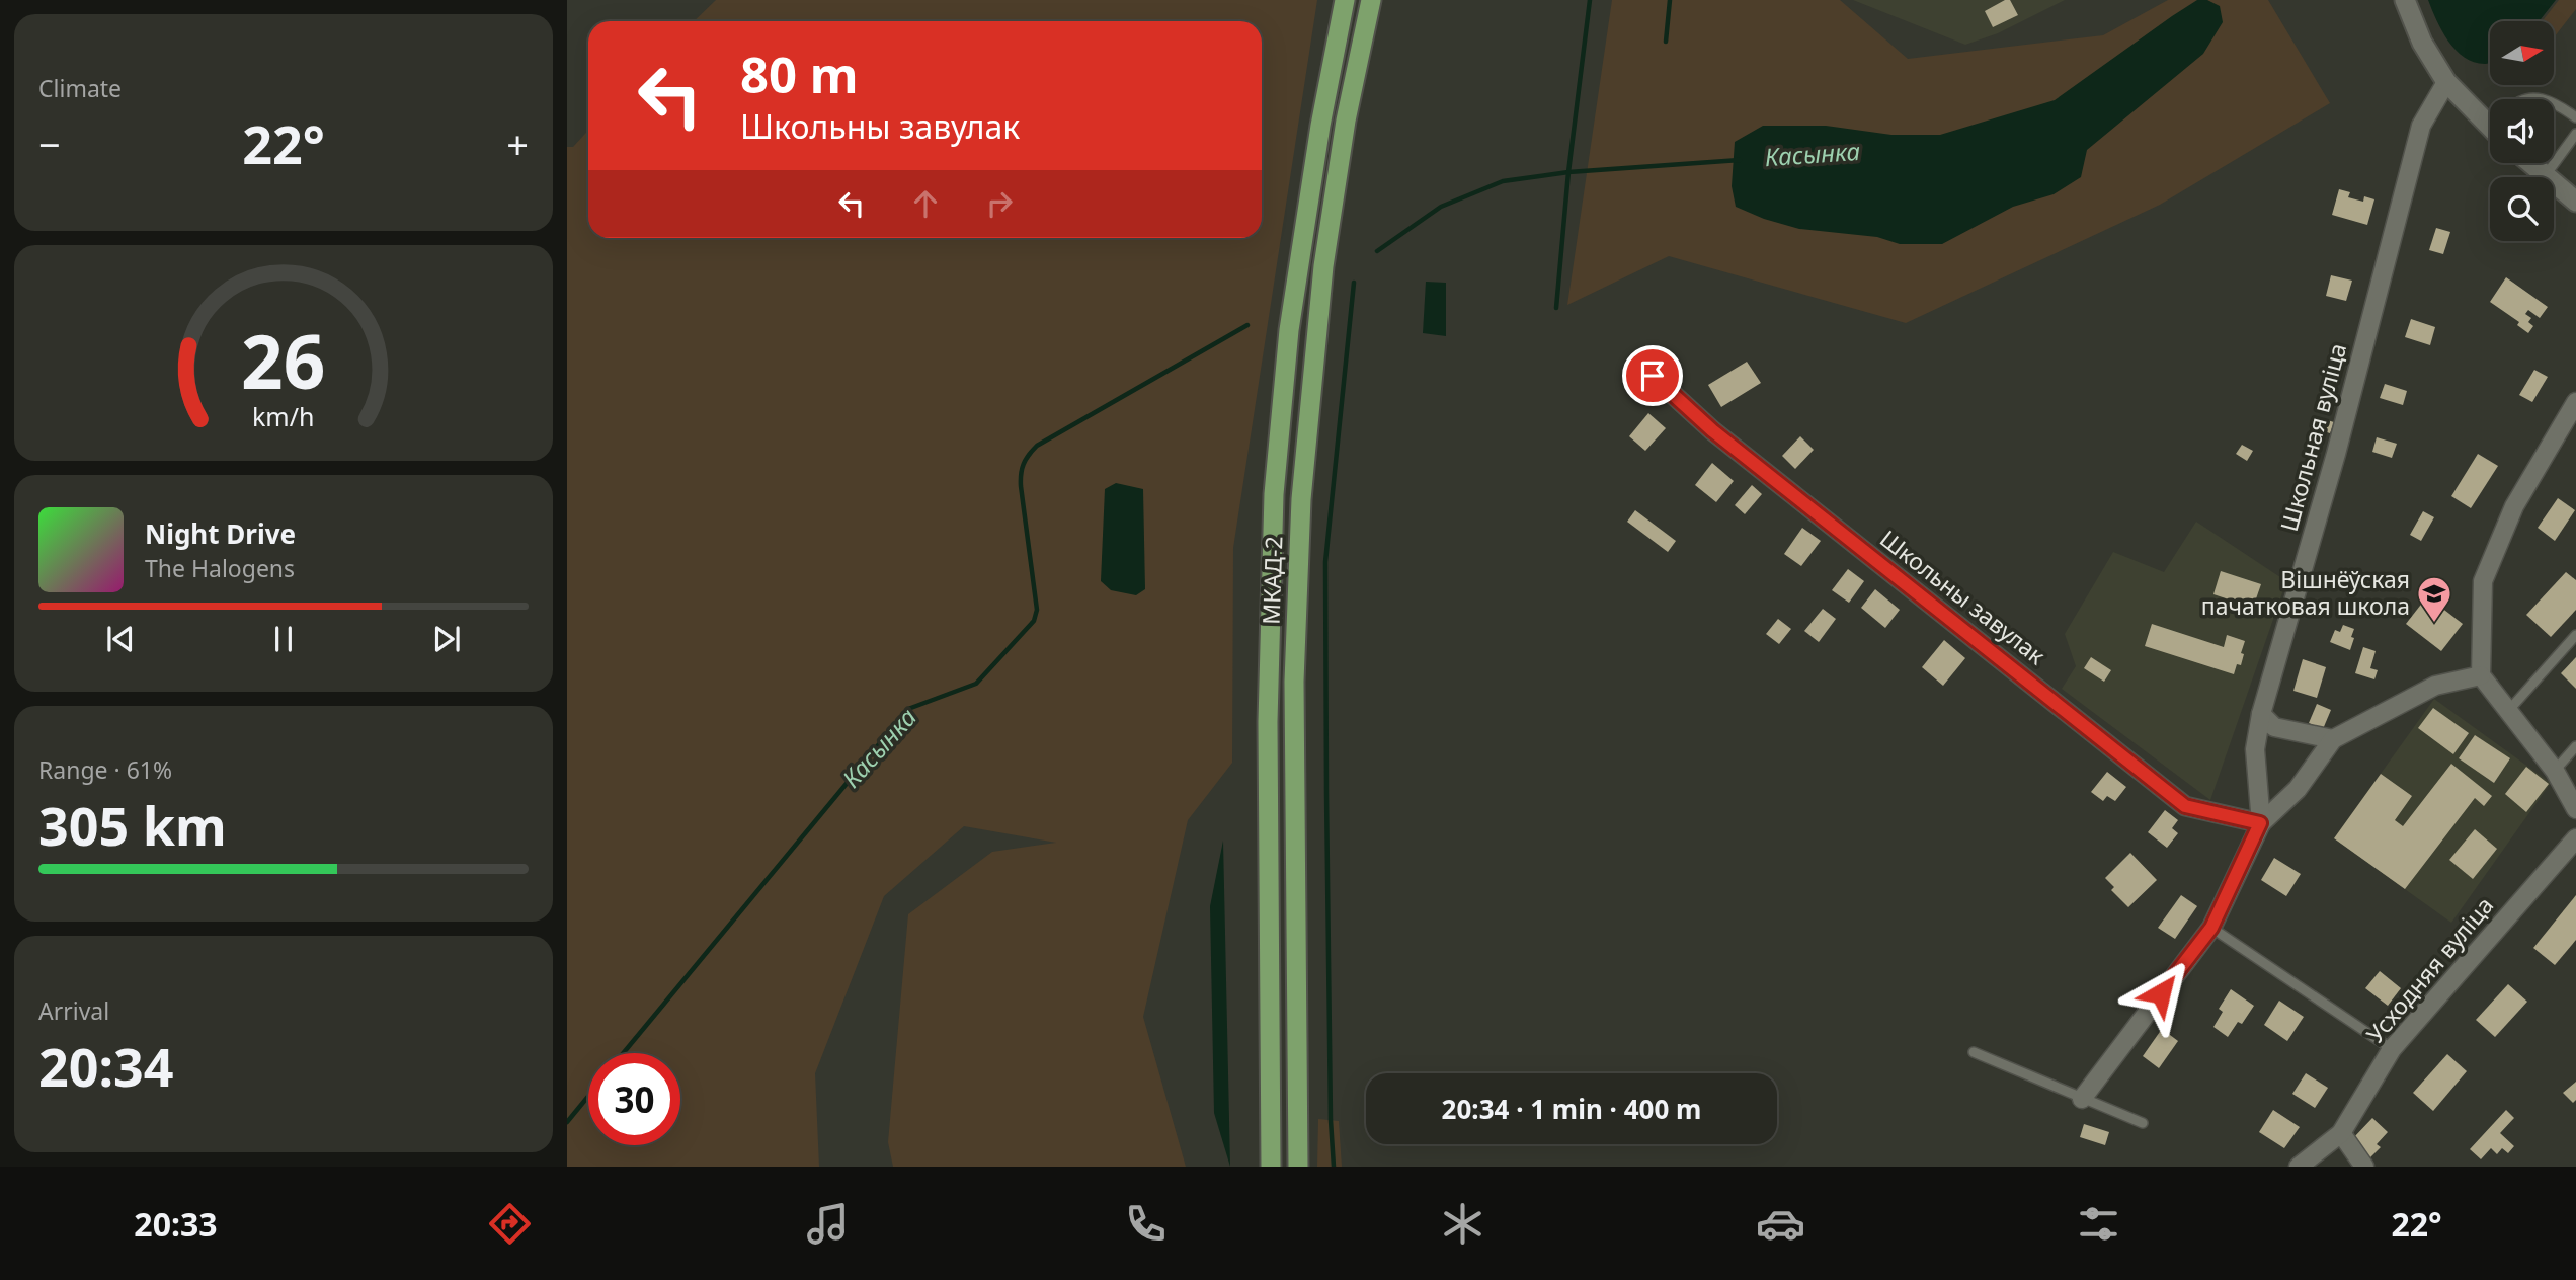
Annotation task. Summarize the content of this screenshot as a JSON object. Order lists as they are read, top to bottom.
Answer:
{
  "streets": {
    "highway": ["МКАД-2"],
    "street": ["Школьная вуліца", "Школьны завулак", "Усходняя вуліца"]
  },
  "crossings": [
    ["Школьная вуліца", "Школьны завулак"]
  ],
  "water": ["Касынка"],
  "places": {
    "school or university": ["Вішнёўская пачатковая школа"]
  },
  "north": "right",
  "page": {
    "tile": [
      "Climate",
      ["Range · 61%", "305 km"],
      ["Arrival", "20:34"]
    ],
    "turn": ["80 m", "Школьны завулак"],
    "heat": ["−", "22°", "+"],
    "song": ["Night Drive", "The Halogens"],
    "limit": "30",
    "trip": "20:34 · 1 min · 400 m",
    "tabs": ["20:33", "22°"],
    "gauge": ["26", "km/h"]
  }
}
